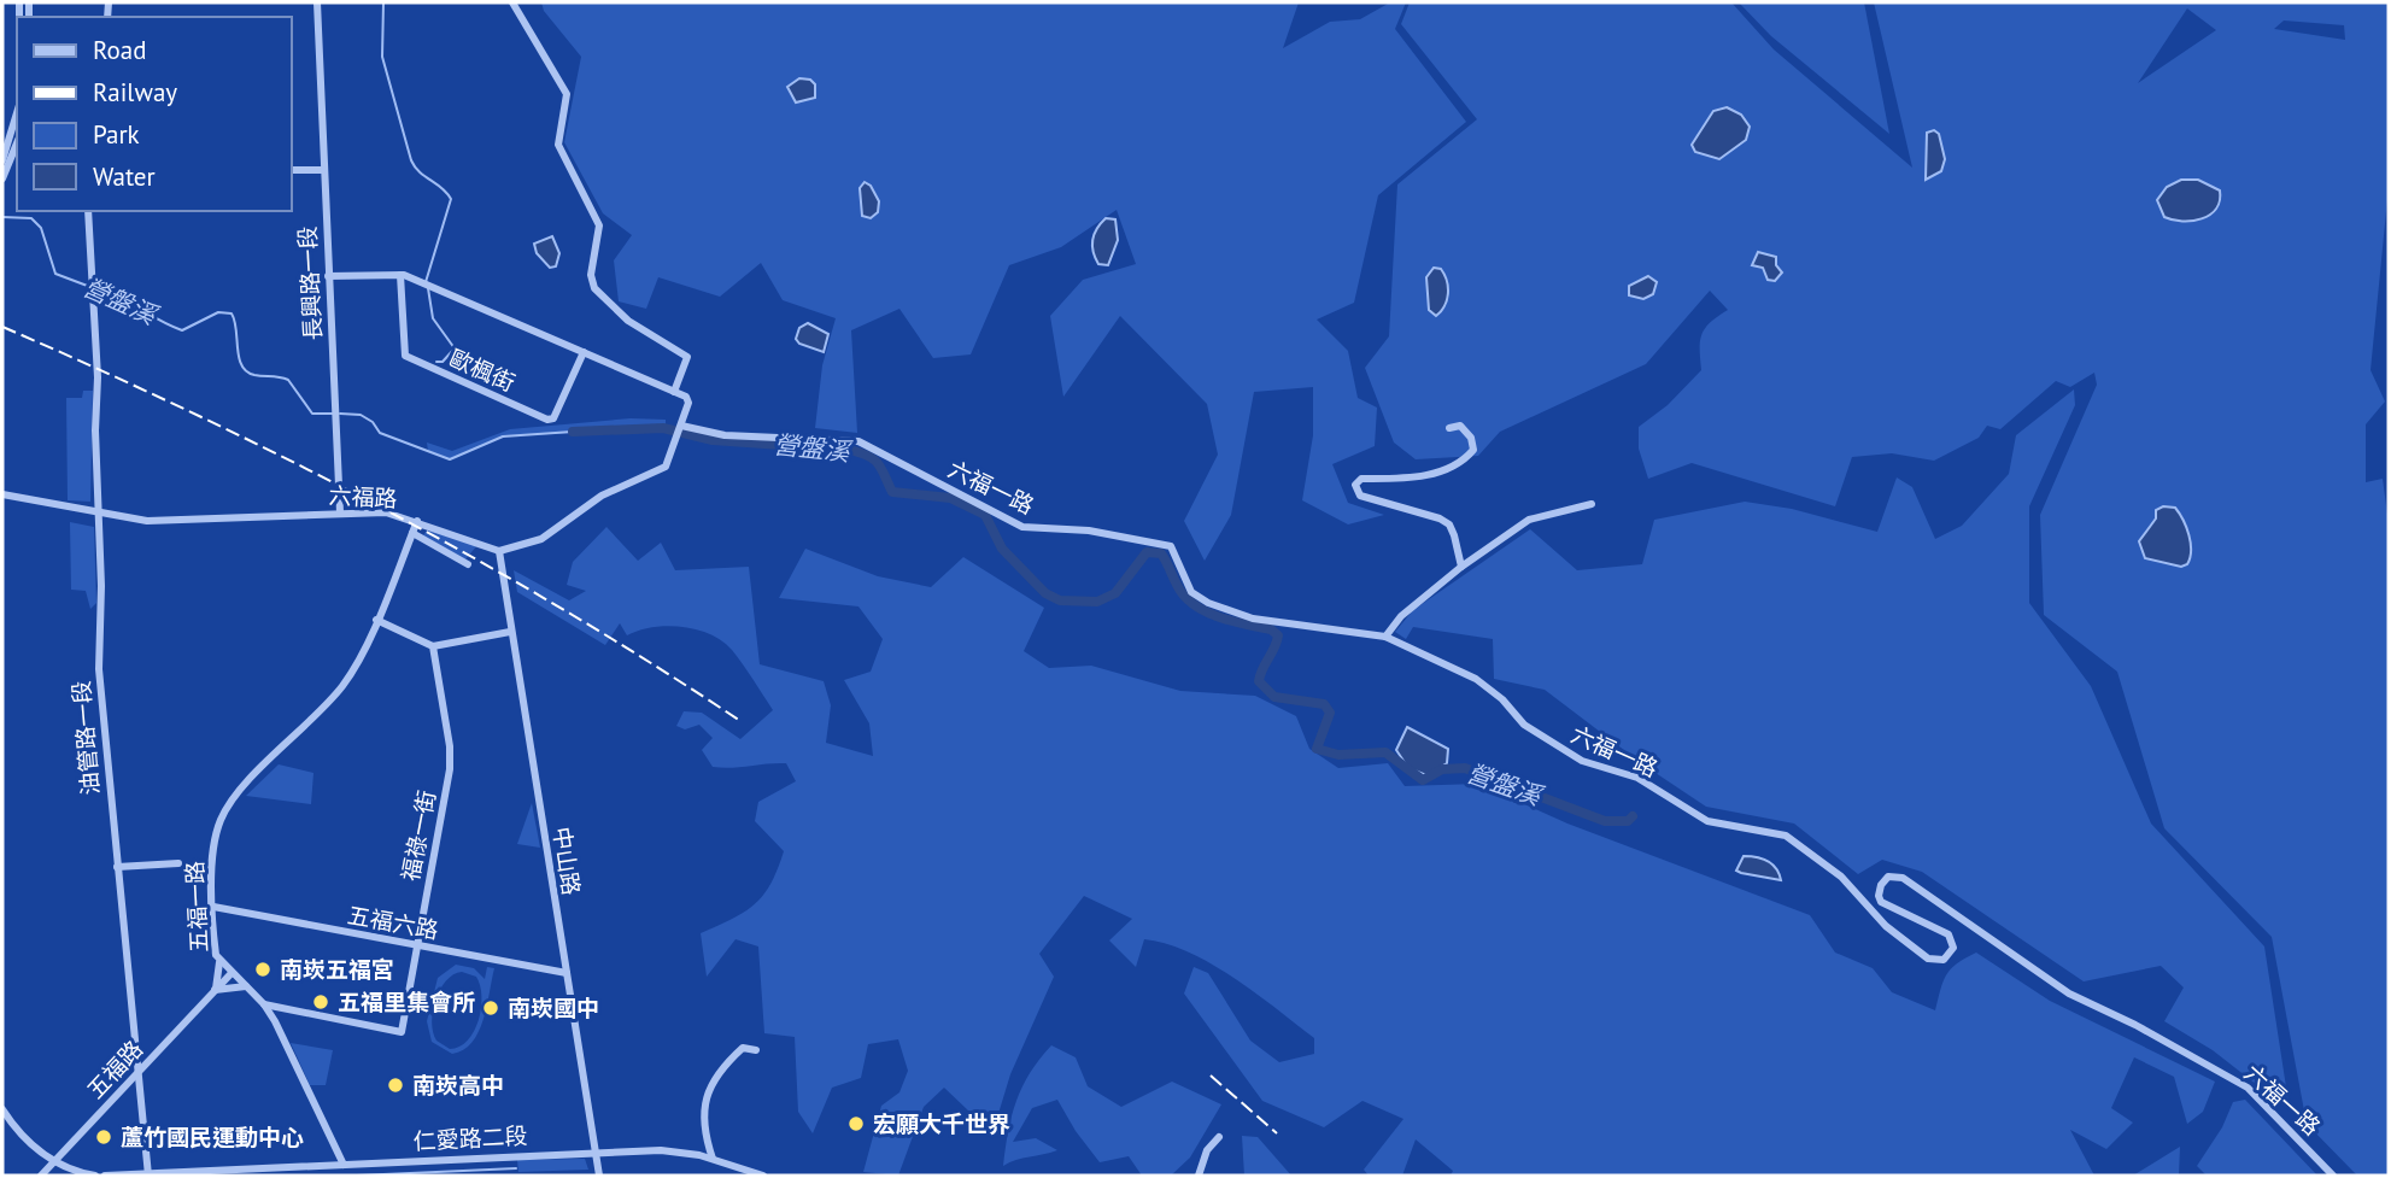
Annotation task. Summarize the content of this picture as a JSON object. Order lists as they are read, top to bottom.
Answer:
{
  "streets": {
    "street": [
      "長興路一段",
      "歐楓街",
      "六福一路",
      "六福路",
      "油管路一段",
      "福祿一街",
      "中山路",
      "五福一路",
      "五福六路",
      "五福路",
      "仁愛路二段"
    ]
  },
  "crossings": [
    ["長興路一段", "六福路"],
    ["六福路", "油管路一段"],
    ["六福路", "中山路"],
    ["六福路", "五福一路"],
    ["油管路一段", "五福路"],
    ["油管路一段", "仁愛路二段"],
    ["福祿一街", "五福一路"],
    ["福祿一街", "五福六路"],
    ["中山路", "五福六路"],
    ["中山路", "仁愛路二段"],
    ["五福一路", "五福六路"],
    ["五福一路", "五福路"],
    ["五福一路", "仁愛路二段"]
  ],
  "water": ["營盤溪"],
  "places": [
    "南崁五福宮",
    "五福里集會所",
    "南崁國中",
    "南崁高中",
    "宏願大千世界",
    "蘆竹國民運動中心"
  ],
  "legend": [
    "Road",
    "Railway",
    "Park",
    "Water"
  ]
}
